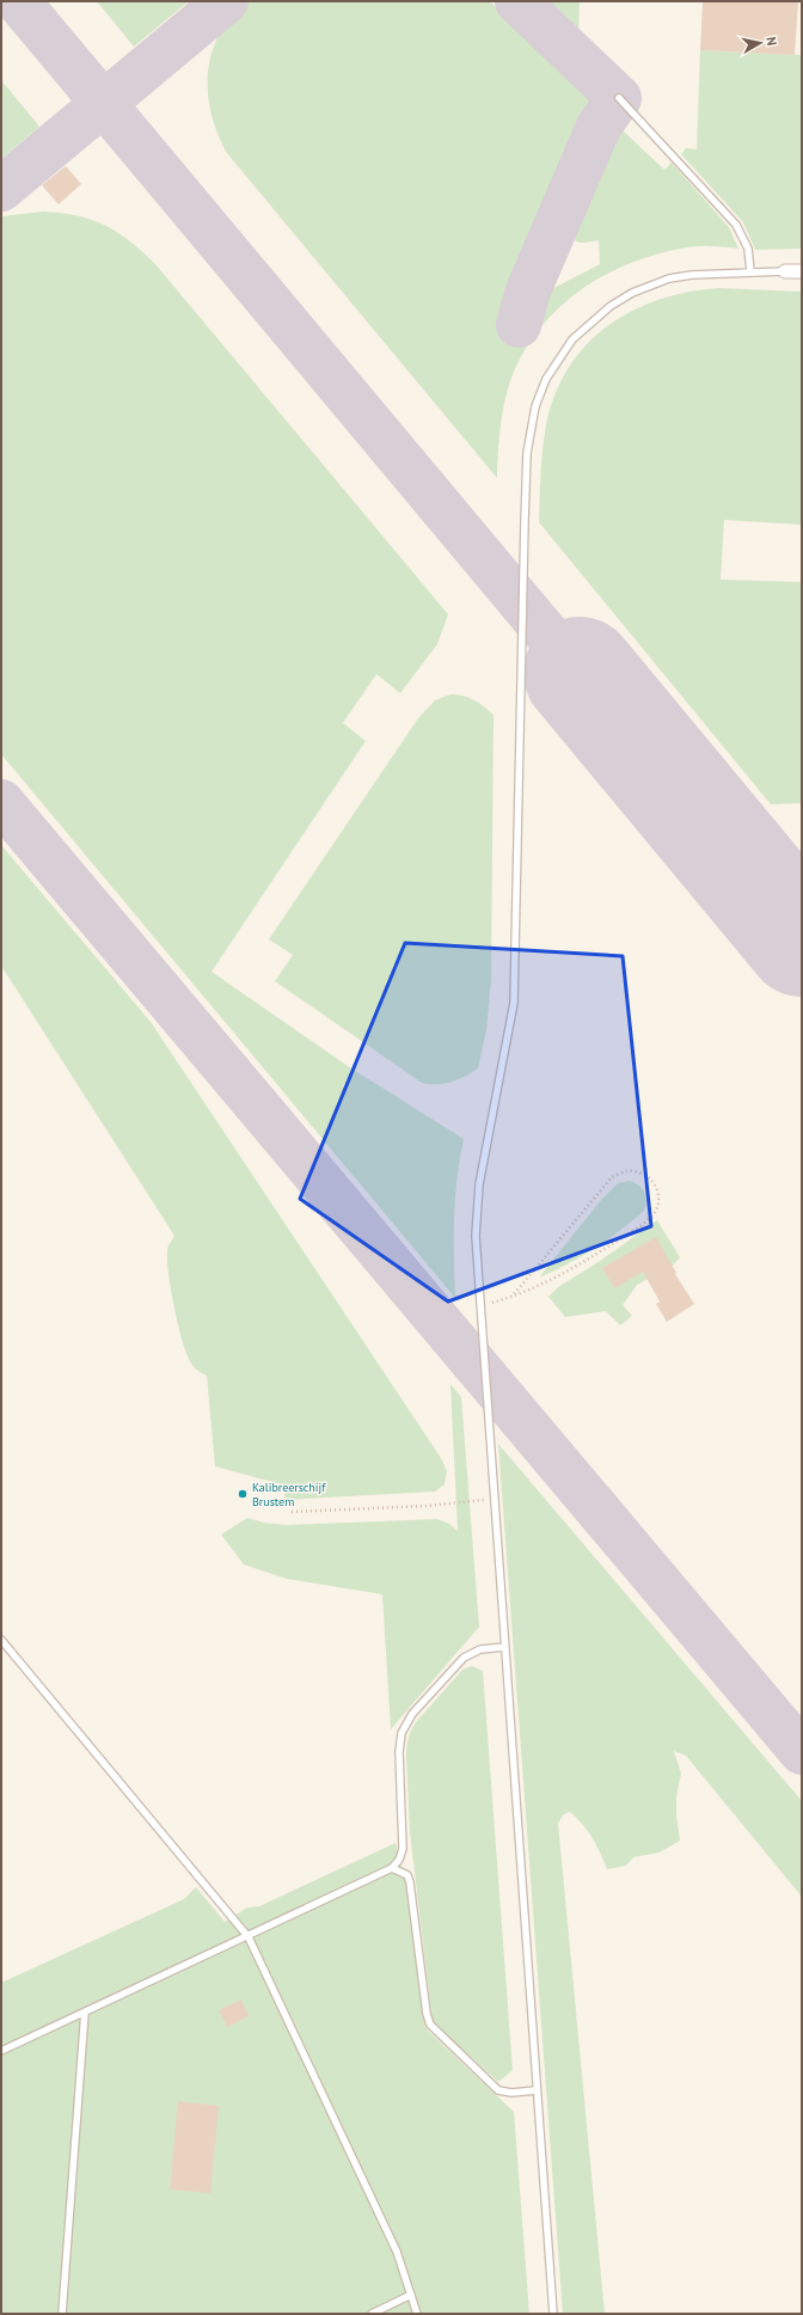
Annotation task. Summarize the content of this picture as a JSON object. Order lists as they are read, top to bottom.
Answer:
{
  "places": ["Kalibreerschijf Brustem"],
  "north": "right"
}
